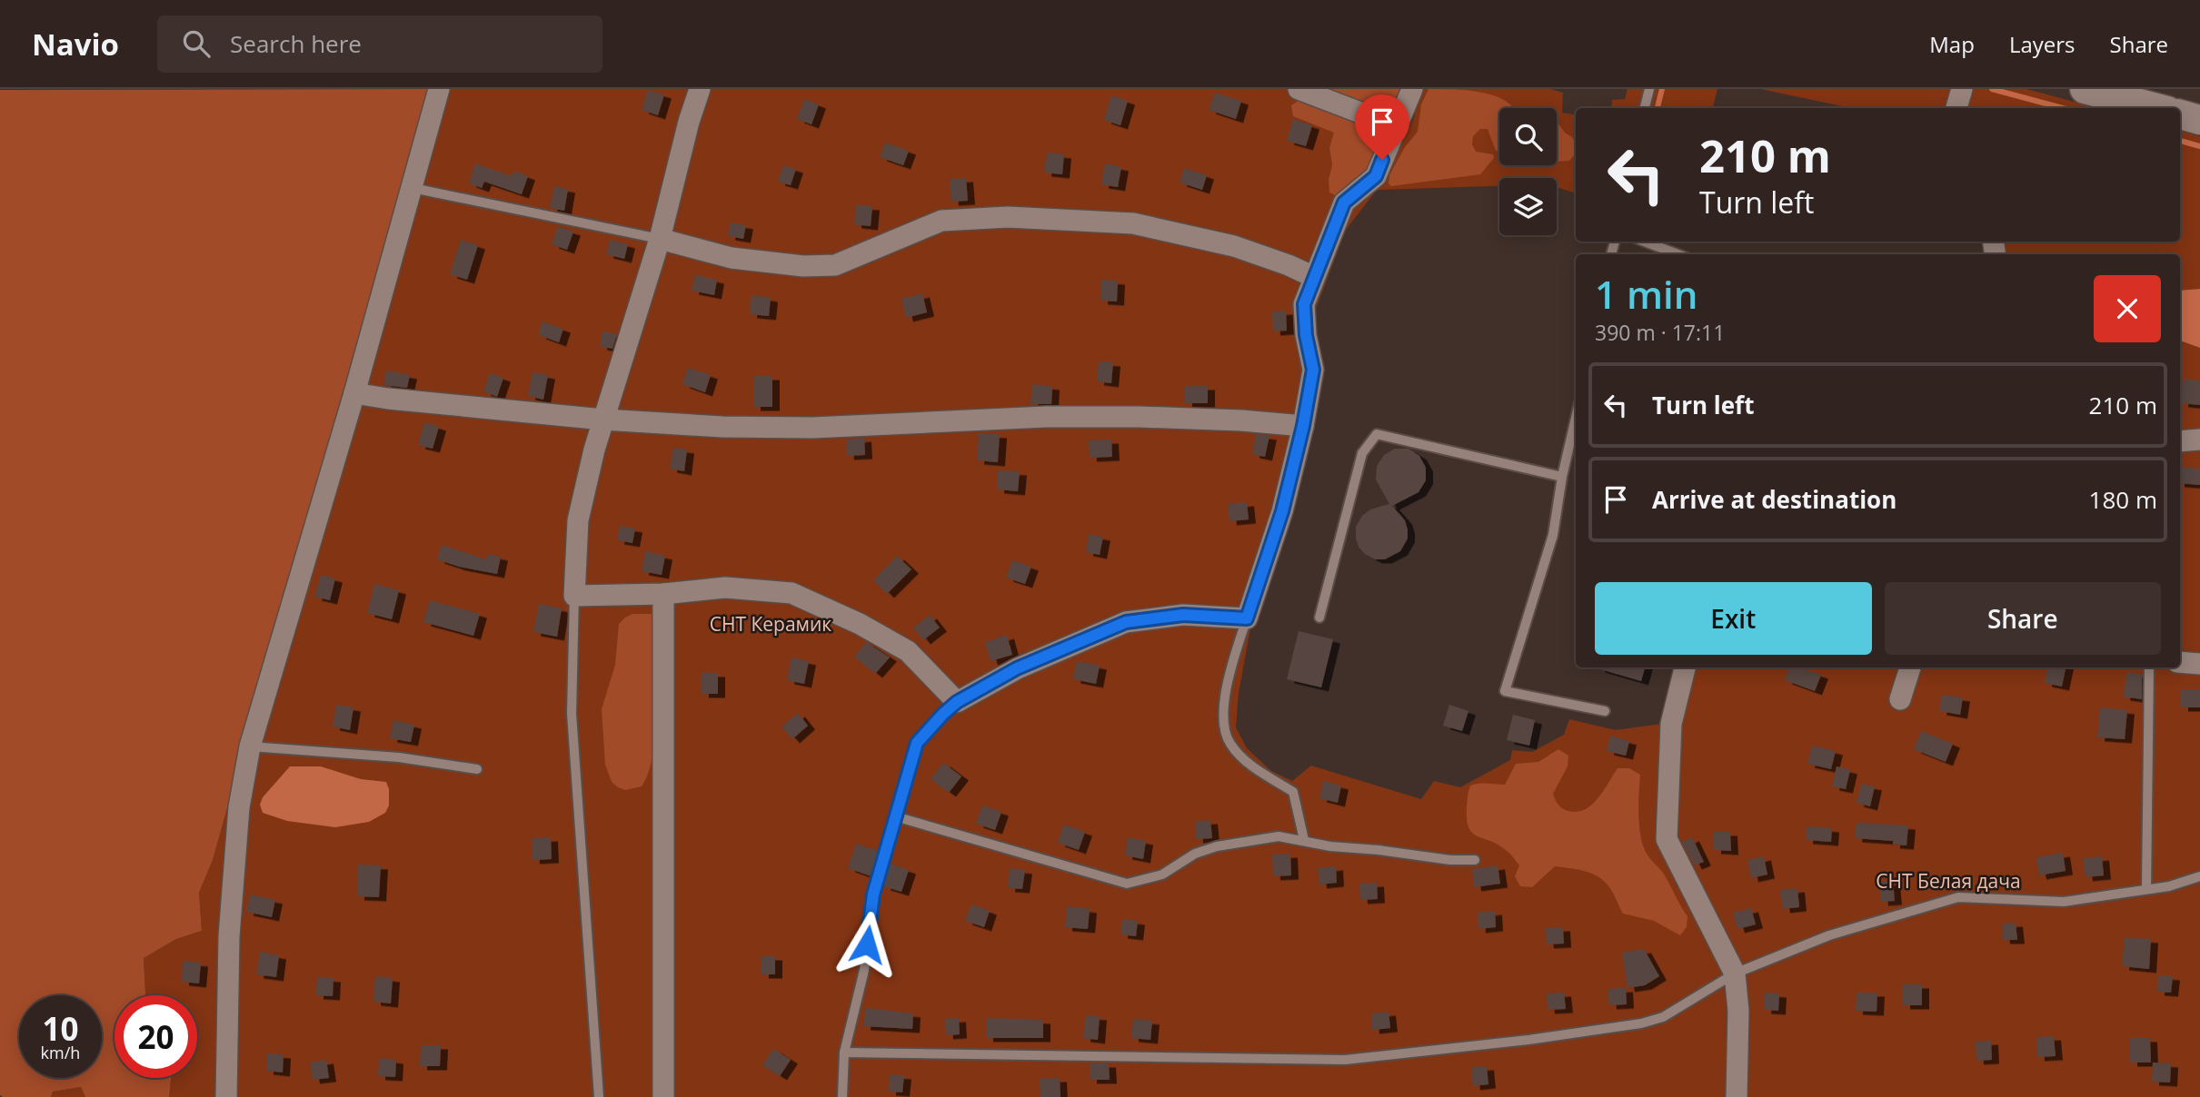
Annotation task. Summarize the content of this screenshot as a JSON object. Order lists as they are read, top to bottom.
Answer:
{
  "parks": ["СНТ Керамик", "СНТ Белая дача"],
  "page": {
    "header": "Navio",
    "search": "Search here",
    "nav": ["Map", "Layers", "Share"],
    "turn": ["210 m", "Turn left"],
    "heading": ["1 min", "390 m · 17:11"],
    "list": [
      {
        "name": "Turn left",
        "value": "210 m"
      },
      {
        "name": "Arrive at destination",
        "value": "180 m"
      }
    ],
    "buttons": ["Exit", "Share"],
    "speed": "10 km/h",
    "limit": "20"
  }
}
